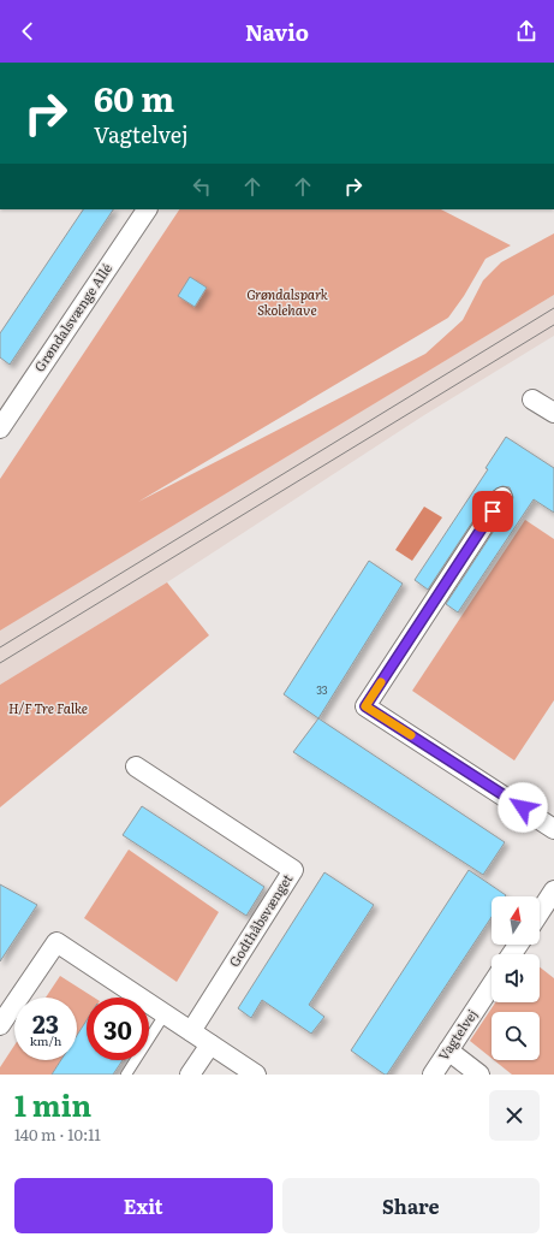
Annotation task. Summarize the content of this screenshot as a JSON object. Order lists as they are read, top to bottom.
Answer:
{
  "streets": {
    "street": ["Grøndalsvænge Allé", "Godthåbsvænget", "Vagtelvej"]
  },
  "parks": ["Grøndalspark Skolehave", "H/F Tre Falke"],
  "house_numbers": ["33"],
  "north": "top",
  "page": {
    "header": "Navio",
    "turn": ["60 m", "Vagtelvej"],
    "speed": "23 km/h",
    "limit": "30",
    "heading": ["1 min", "140 m · 10:11"],
    "buttons": ["Exit", "Share"]
  }
}
